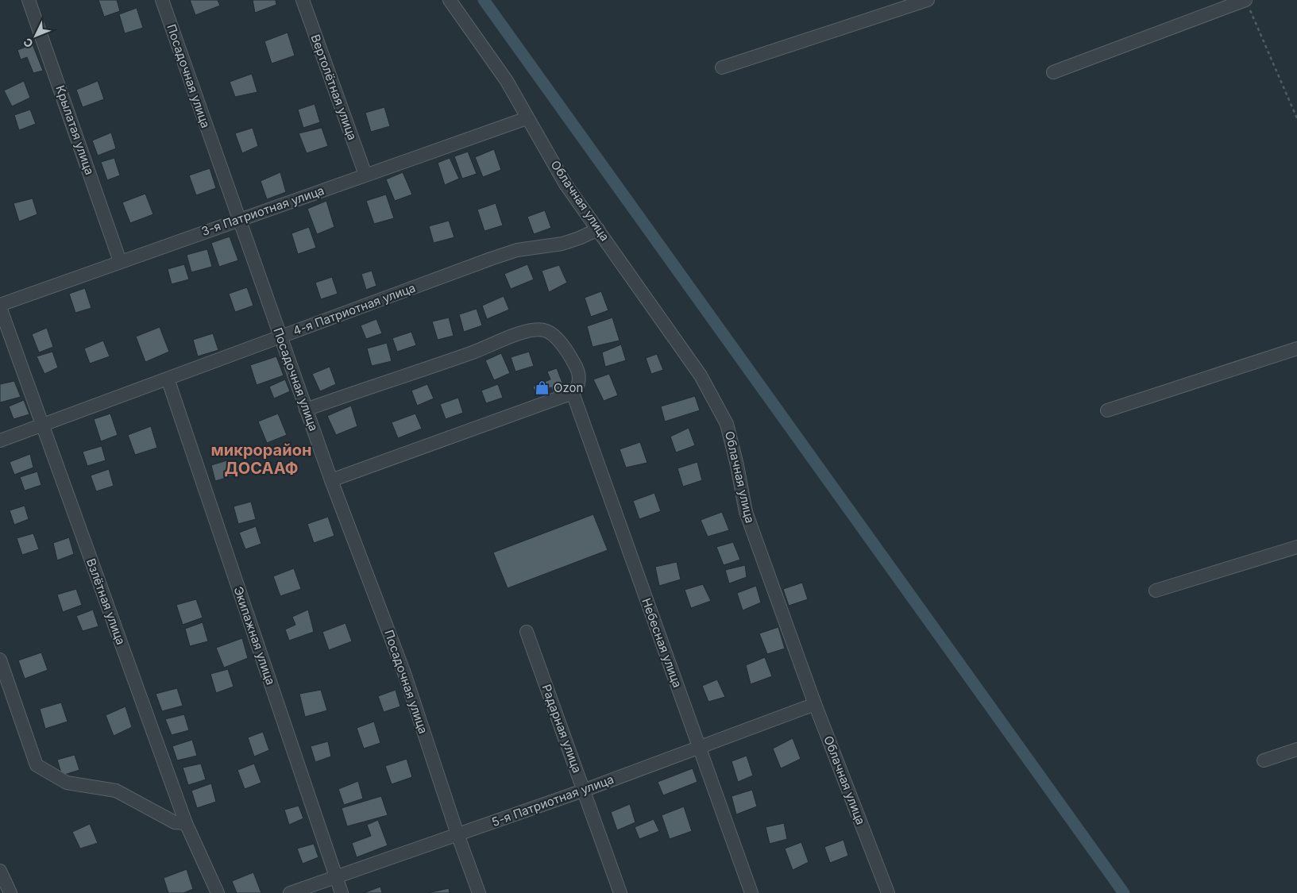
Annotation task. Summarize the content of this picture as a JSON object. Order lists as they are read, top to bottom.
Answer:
{
  "streets": {
    "street": [
      "Посадочная улица",
      "Вертолётная улица",
      "Крылатая улица",
      "Облачная улица",
      "3-я Патриотная улица",
      "4-я Патриотная улица",
      "Взлётная улица",
      "Экипажная улица",
      "Небесная улица",
      "Радарная улица",
      "5-я Патриотная улица"
    ]
  },
  "crossings": [
    ["Посадочная улица", "3-я Патриотная улица"],
    ["Посадочная улица", "4-я Патриотная улица"],
    ["Посадочная улица", "5-я Патриотная улица"],
    ["Вертолётная улица", "3-я Патриотная улица"],
    ["Крылатая улица", "3-я Патриотная улица"],
    ["Облачная улица", "3-я Патриотная улица"],
    ["Облачная улица", "4-я Патриотная улица"],
    ["Облачная улица", "5-я Патриотная улица"],
    ["3-я Патриотная улица", "Взлётная улица"],
    ["4-я Патриотная улица", "Взлётная улица"],
    ["4-я Патриотная улица", "Экипажная улица"],
    ["Экипажная улица", "5-я Патриотная улица"],
    ["Небесная улица", "5-я Патриотная улица"],
    ["Радарная улица", "5-я Патриотная улица"]
  ],
  "districts": ["микрорайон ДОСААФ"],
  "places": {
    "shop": ["Ozon"]
  },
  "north": "bottom left"
}
